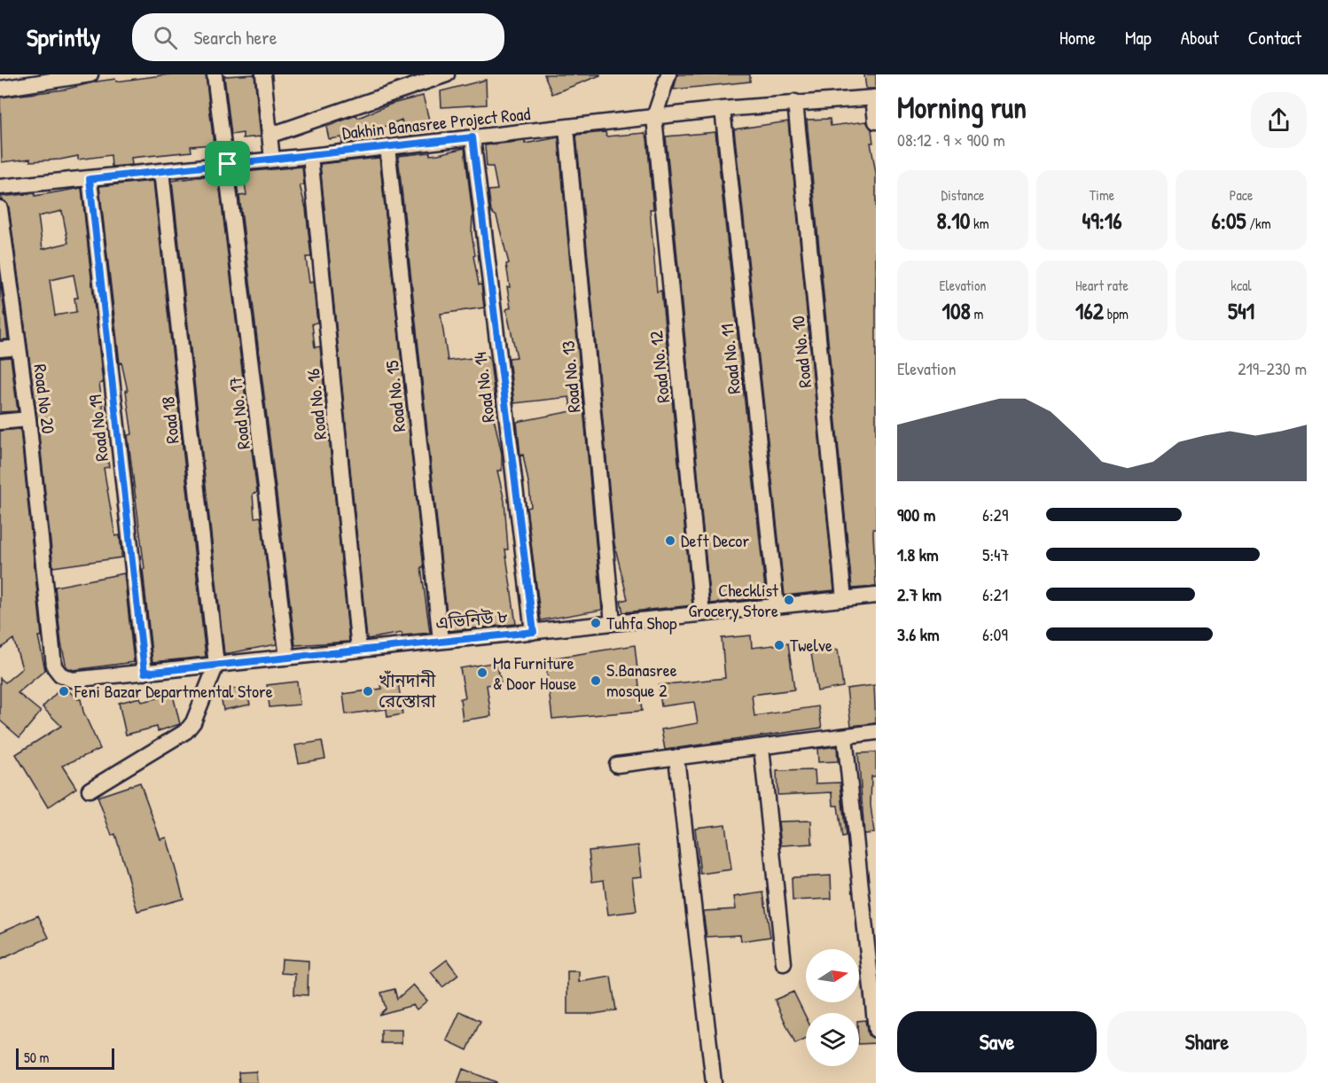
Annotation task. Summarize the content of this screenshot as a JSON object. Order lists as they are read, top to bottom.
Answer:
{
  "streets": {
    "street": [
      "Dakhin Banasree Project Road",
      "Road No. 10",
      "Road No. 11",
      "Road No. 12",
      "Road No. 13",
      "Road No. 14",
      "Road No. 15",
      "Road No 20",
      "Road No. 16",
      "Road No. 17",
      "Road 18",
      "Road No 19",
      "এভিনিউ ৮"
    ]
  },
  "crossings": [
    ["Dakhin Banasree Project Road", "Road No. 10"],
    ["Dakhin Banasree Project Road", "Road No. 11"],
    ["Dakhin Banasree Project Road", "Road No. 12"],
    ["Dakhin Banasree Project Road", "Road No. 13"],
    ["Dakhin Banasree Project Road", "Road No. 14"],
    ["Dakhin Banasree Project Road", "Road No. 15"],
    ["Dakhin Banasree Project Road", "Road No. 16"],
    ["Dakhin Banasree Project Road", "Road No. 17"],
    ["Dakhin Banasree Project Road", "Road 18"],
    ["Dakhin Banasree Project Road", "Road No 19"],
    ["Road No. 10", "এভিনিউ ৮"],
    ["Road No. 11", "এভিনিউ ৮"],
    ["Road No. 12", "এভিনিউ ৮"],
    ["Road No. 13", "এভিনিউ ৮"],
    ["Road No. 14", "এভিনিউ ৮"],
    ["Road No. 15", "এভিনিউ ৮"],
    ["Road No 20", "এভিনিউ ৮"],
    ["Road No. 16", "এভিনিউ ৮"],
    ["Road No. 17", "এভিনিউ ৮"],
    ["Road 18", "এভিনিউ ৮"],
    ["Road No 19", "এভিনিউ ৮"]
  ],
  "places": [
    "Deft Decor",
    "Checklist Grocery Store",
    "Tuhfa Shop",
    "Twelve",
    "Ma Furniture & Door House",
    "S.Banasree mosque 2",
    "Feni Bazar Departmental Store",
    "খাঁনদানী রেস্তোরা"
  ],
  "scale_bar": "50 m",
  "north": "right",
  "page": {
    "header": "Sprintly",
    "search": "Search here",
    "nav": [
      "Home",
      "Map",
      "About",
      "Contact"
    ],
    "heading": ["Morning run", "08:12 · 9 × 900 m"],
    "stats": [
      ["Distance", "8.10 km"],
      ["Time", "49:16"],
      ["Pace", "6:05 /km"],
      ["Elevation", "108 m"],
      ["Heart rate", "162 bpm"],
      ["kcal", "541"]
    ],
    "chart": ["Elevation", "219–230 m"],
    "list": [
      {
        "name": "900 m",
        "note": "6:29"
      },
      {
        "name": "1.8 km",
        "note": "5:47"
      },
      {
        "name": "2.7 km",
        "note": "6:21"
      },
      {
        "name": "3.6 km",
        "note": "6:09"
      }
    ],
    "buttons": ["Save", "Share"],
    "scale": "50 m"
  }
}
